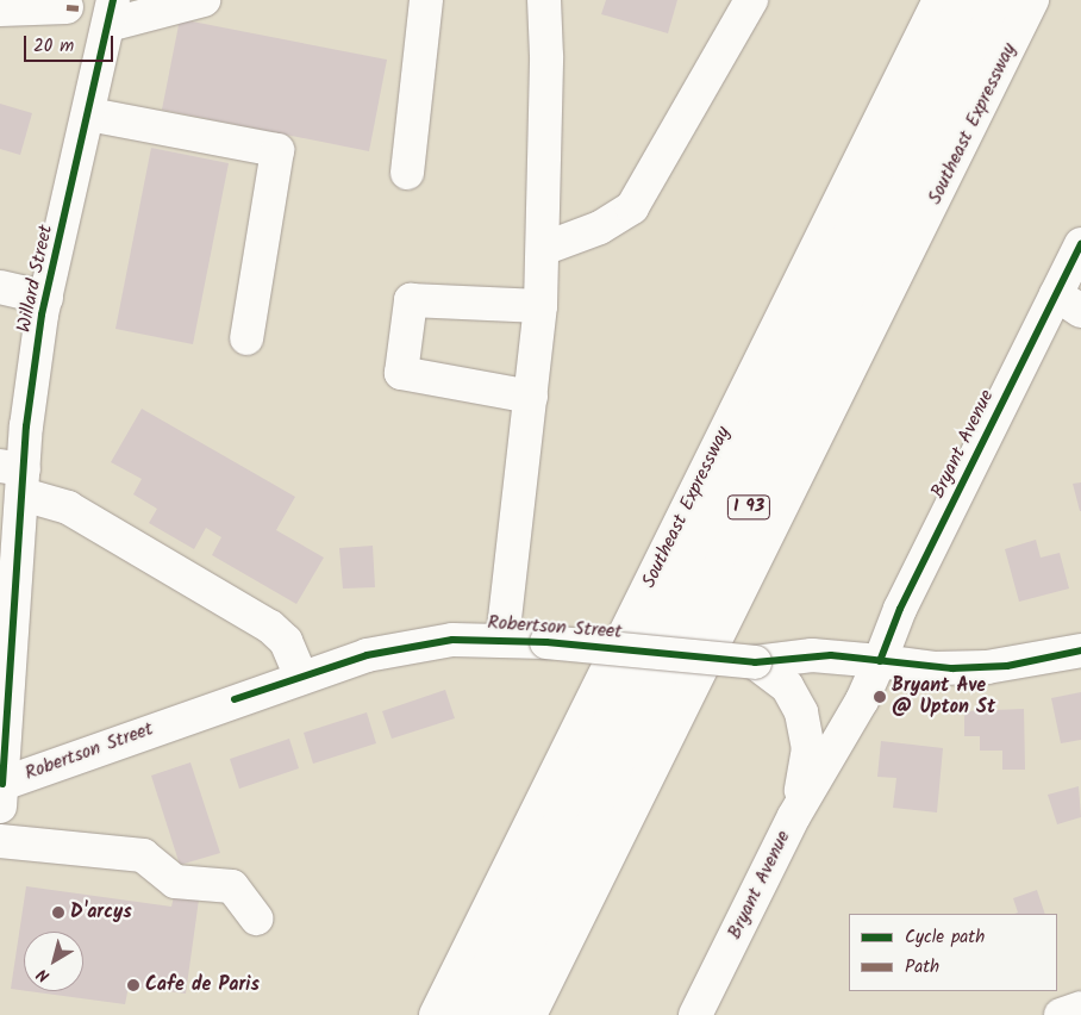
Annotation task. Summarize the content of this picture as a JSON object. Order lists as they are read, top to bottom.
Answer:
{
  "streets": {
    "main road": [
      "Southeast Expressway",
      "Willard Street",
      "Bryant Avenue",
      "I 93",
      "Robertson Street"
    ]
  },
  "crossings": [
    ["Willard Street", "Robertson Street"],
    ["Bryant Avenue", "Robertson Street"]
  ],
  "places": ["Bryant Ave @ Upton St", "D'arcys", "Cafe de Paris"],
  "legend": ["Cycle path", "Path"],
  "scale_bar": "20 m",
  "north": "bottom left"
}
